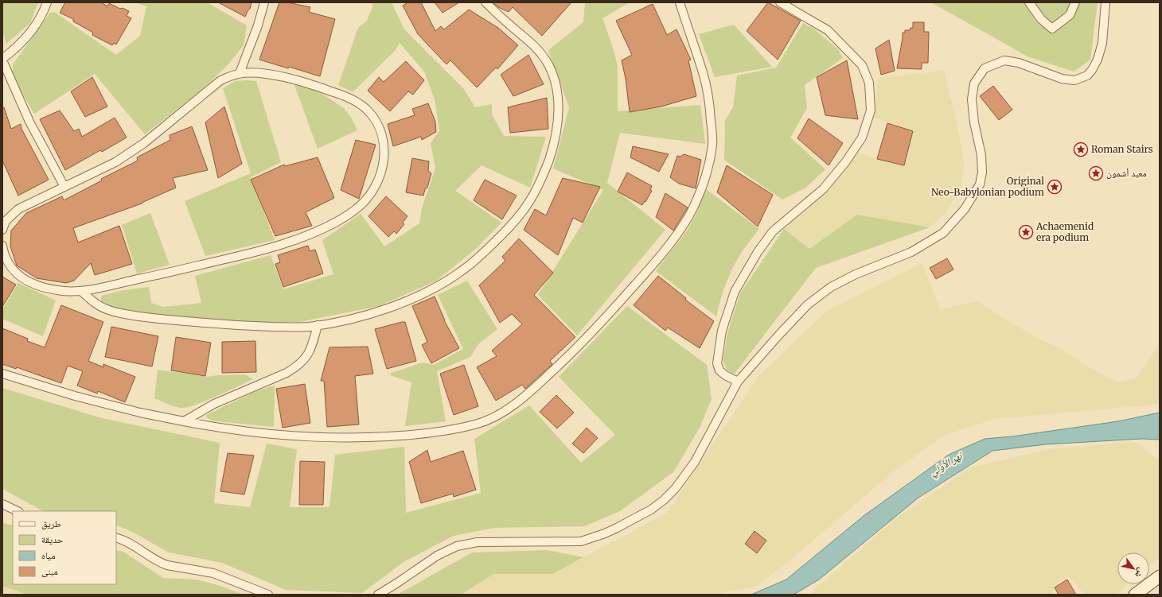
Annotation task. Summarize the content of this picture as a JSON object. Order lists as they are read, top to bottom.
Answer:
{
  "water": ["نهر الأولي"],
  "places": {
    "place": [
      "Roman Stairs",
      "معبد أشمون",
      "Original Neo-Babylonian podium",
      "Achaemenid era podium"
    ]
  },
  "legend": [
    "طريق",
    "حديقة",
    "مياه",
    "مبنى"
  ],
  "north": "bottom right"
}
